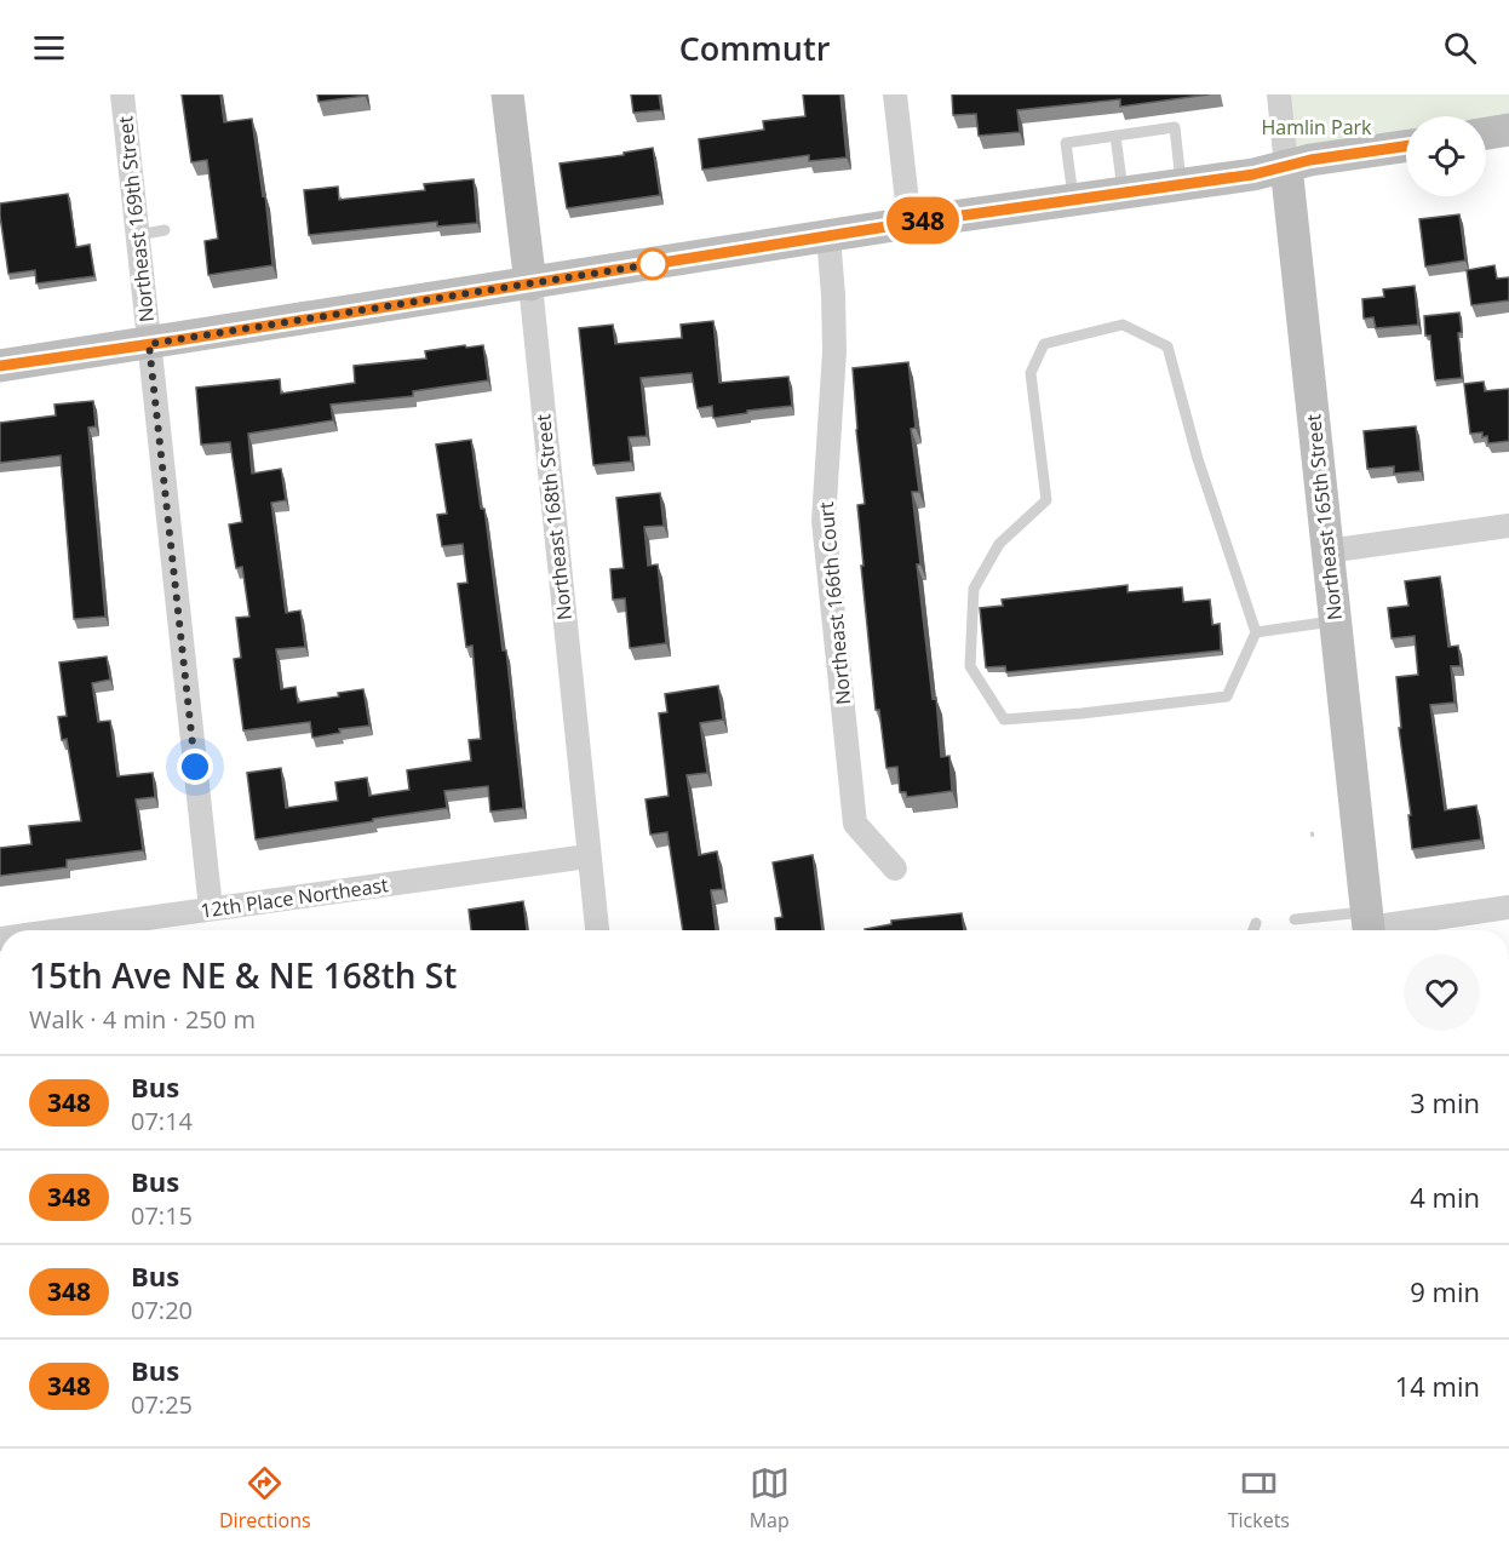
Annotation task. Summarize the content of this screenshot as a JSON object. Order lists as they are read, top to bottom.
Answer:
{
  "streets": {
    "main road": ["Northeast 168th Street", "Northeast 165th Street"],
    "street": ["Northeast 169th Street", "Northeast 166th Court", "12th Place Northeast"]
  },
  "crossings": [
    ["Northeast 169th Street", "12th Place Northeast"],
    ["Northeast 168th Street", "12th Place Northeast"]
  ],
  "parks": ["Hamlin Park"],
  "lines": ["bus line 348"],
  "page": {
    "header": "Commutr",
    "on_map": "348",
    "heading": ["15th Ave NE & NE 168th St", "Walk · 4 min · 250 m"],
    "list": [
      {
        "mark": "348",
        "name": "Bus",
        "note": "07:14",
        "value": "3 min"
      },
      {
        "mark": "348",
        "name": "Bus",
        "note": "07:15",
        "value": "4 min"
      },
      {
        "mark": "348",
        "name": "Bus",
        "note": "07:20",
        "value": "9 min"
      },
      {
        "mark": "348",
        "name": "Bus",
        "note": "07:25",
        "value": "14 min"
      }
    ],
    "tabs": ["Directions", "Map", "Tickets"]
  }
}
